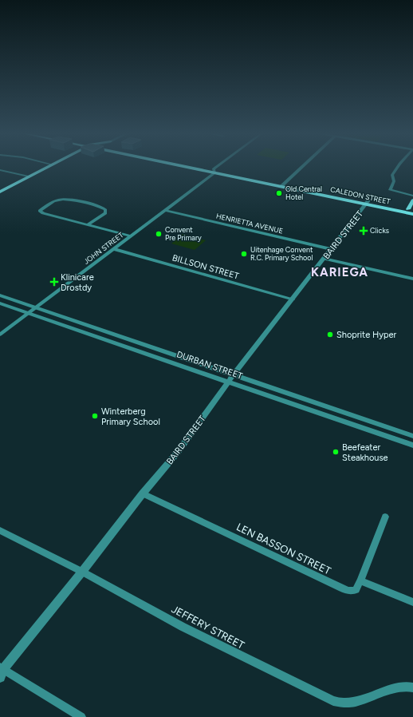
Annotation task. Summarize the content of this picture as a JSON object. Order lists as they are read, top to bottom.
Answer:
{
  "streets": {
    "main road": ["CALEDON STREET"],
    "street": [
      "HENRIETTA AVENUE",
      "BAIRD STREET",
      "JOHN STREET",
      "BILLSON STREET",
      "DURBAN STREET",
      "LEN BASSON STREET",
      "JEFFERY STREET"
    ]
  },
  "crossings": [
    ["CALEDON STREET", "BAIRD STREET"],
    ["CALEDON STREET", "JOHN STREET"],
    ["HENRIETTA AVENUE", "BAIRD STREET"],
    ["HENRIETTA AVENUE", "JOHN STREET"],
    ["BAIRD STREET", "BILLSON STREET"],
    ["BAIRD STREET", "DURBAN STREET"],
    ["BAIRD STREET", "LEN BASSON STREET"],
    ["BAIRD STREET", "JEFFERY STREET"],
    ["JOHN STREET", "BILLSON STREET"],
    ["JOHN STREET", "DURBAN STREET"]
  ],
  "districts": ["KARIEGA"],
  "places": {
    "other": [
      "Old Central Hotel",
      "Convent Pre Primary",
      "Uitenhage Convent R.C. Primary School",
      "Shoprite Hyper",
      "Winterberg Primary School",
      "Beefeater Steakhouse"
    ],
    "health": ["Clicks", "Klinicare Drostdy"]
  }
}
